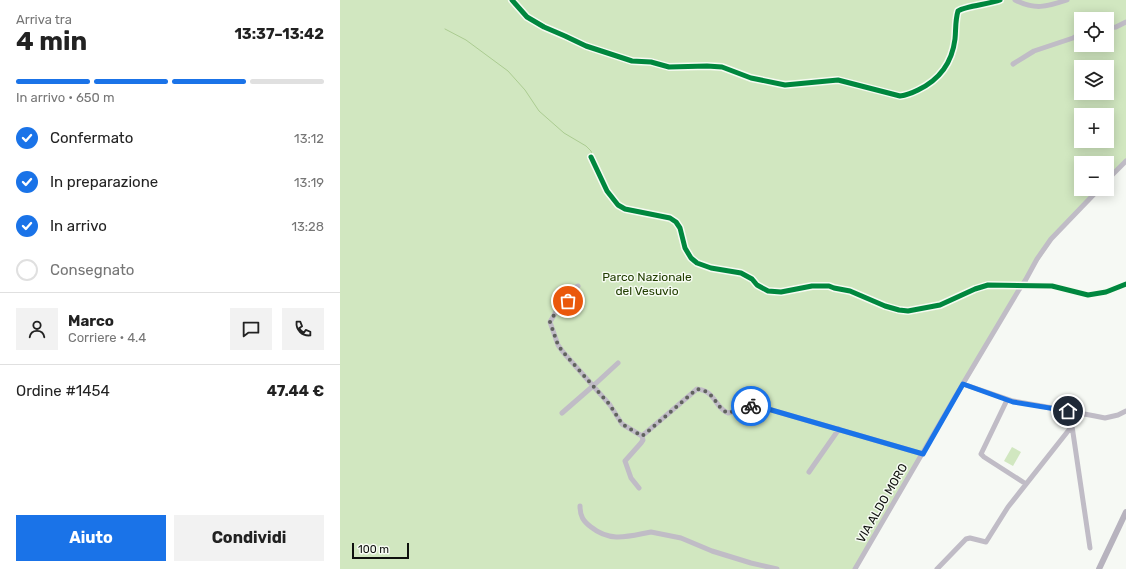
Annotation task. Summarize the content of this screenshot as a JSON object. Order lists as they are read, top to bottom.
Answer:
{
  "streets": {
    "street": ["VIA ALDO MORO"]
  },
  "parks": ["Parco Nazionale del Vesuvio"],
  "scale_bar": "100 m",
  "page": {
    "heading": ["4 min", "Arriva tra", "13:37–13:42"],
    "panel": [
      "Marco",
      "Corriere · 4.4",
      "Ordine #1454",
      "47.44 €"
    ],
    "map_buttons": ["+", "−"],
    "bar": "In arrivo · 650 m",
    "list": [
      ["Confermato", "13:12"],
      ["In preparazione", "13:19"],
      ["In arrivo", "13:28"],
      "Consegnato"
    ],
    "buttons": ["Aiuto", "Condividi"],
    "scale": "100 m"
  }
}
